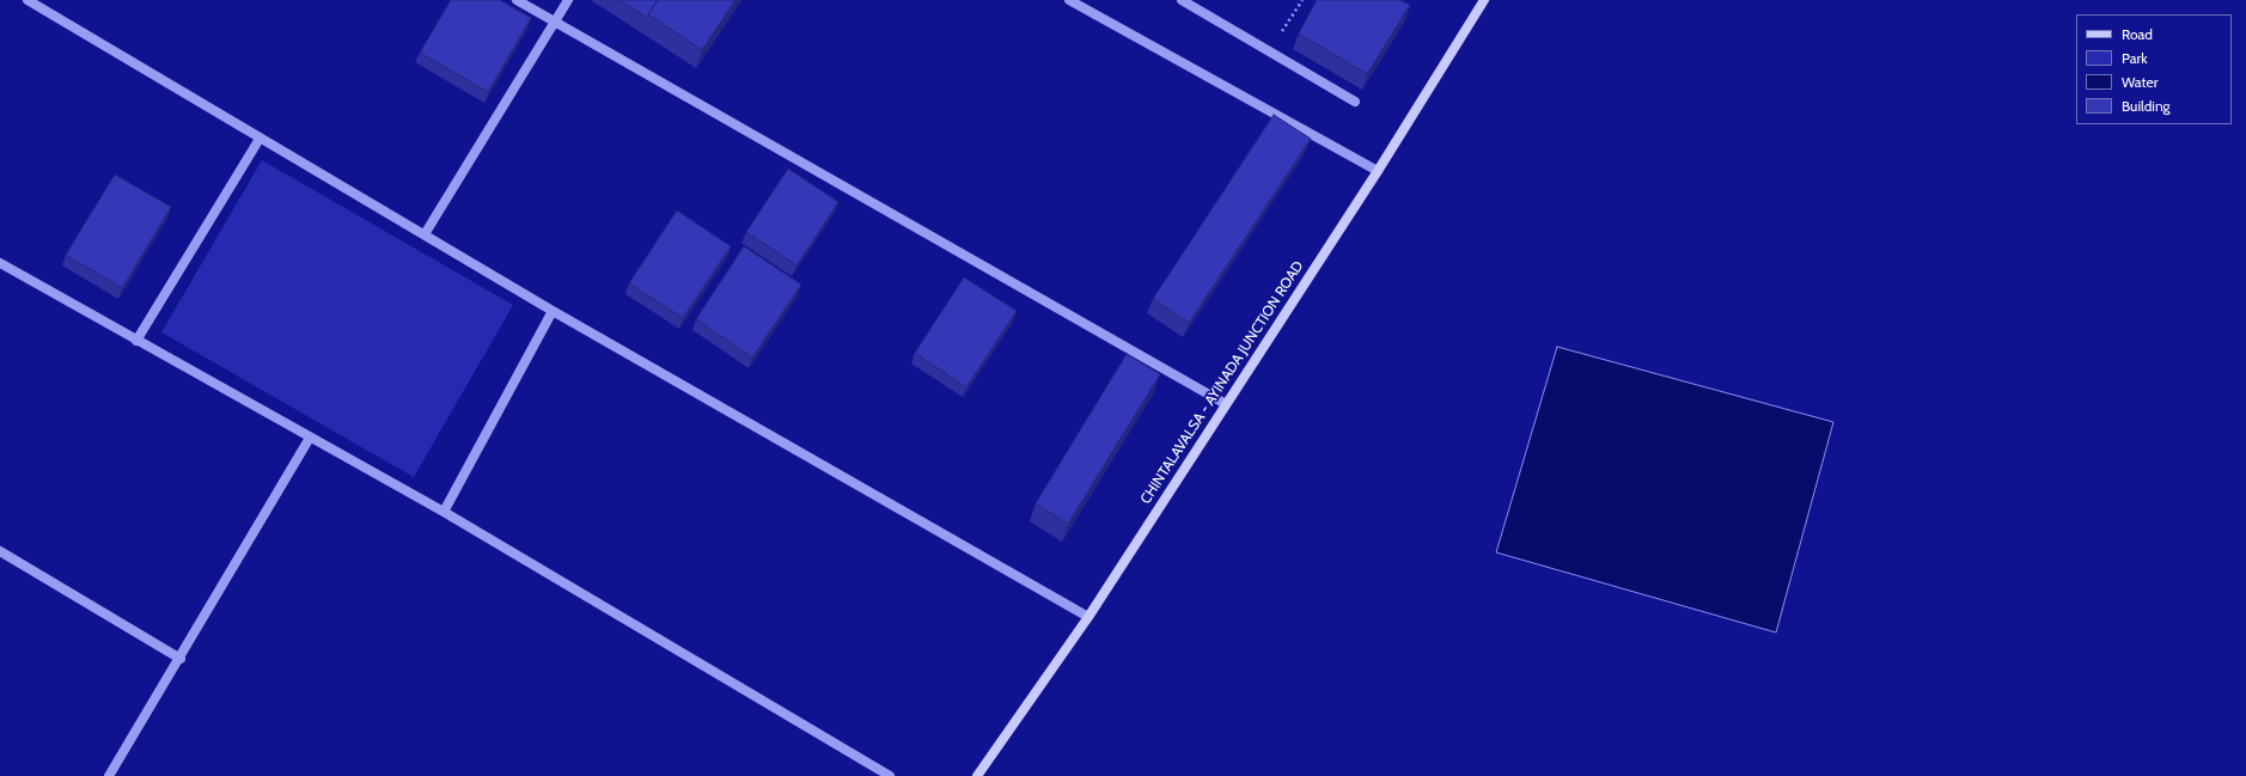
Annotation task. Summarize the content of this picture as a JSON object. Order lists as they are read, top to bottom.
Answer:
{
  "streets": {
    "main road": ["CHINTALAVALSA - AYINADA JUNCTION ROAD"]
  },
  "legend": [
    "Road",
    "Park",
    "Water",
    "Building"
  ]
}
